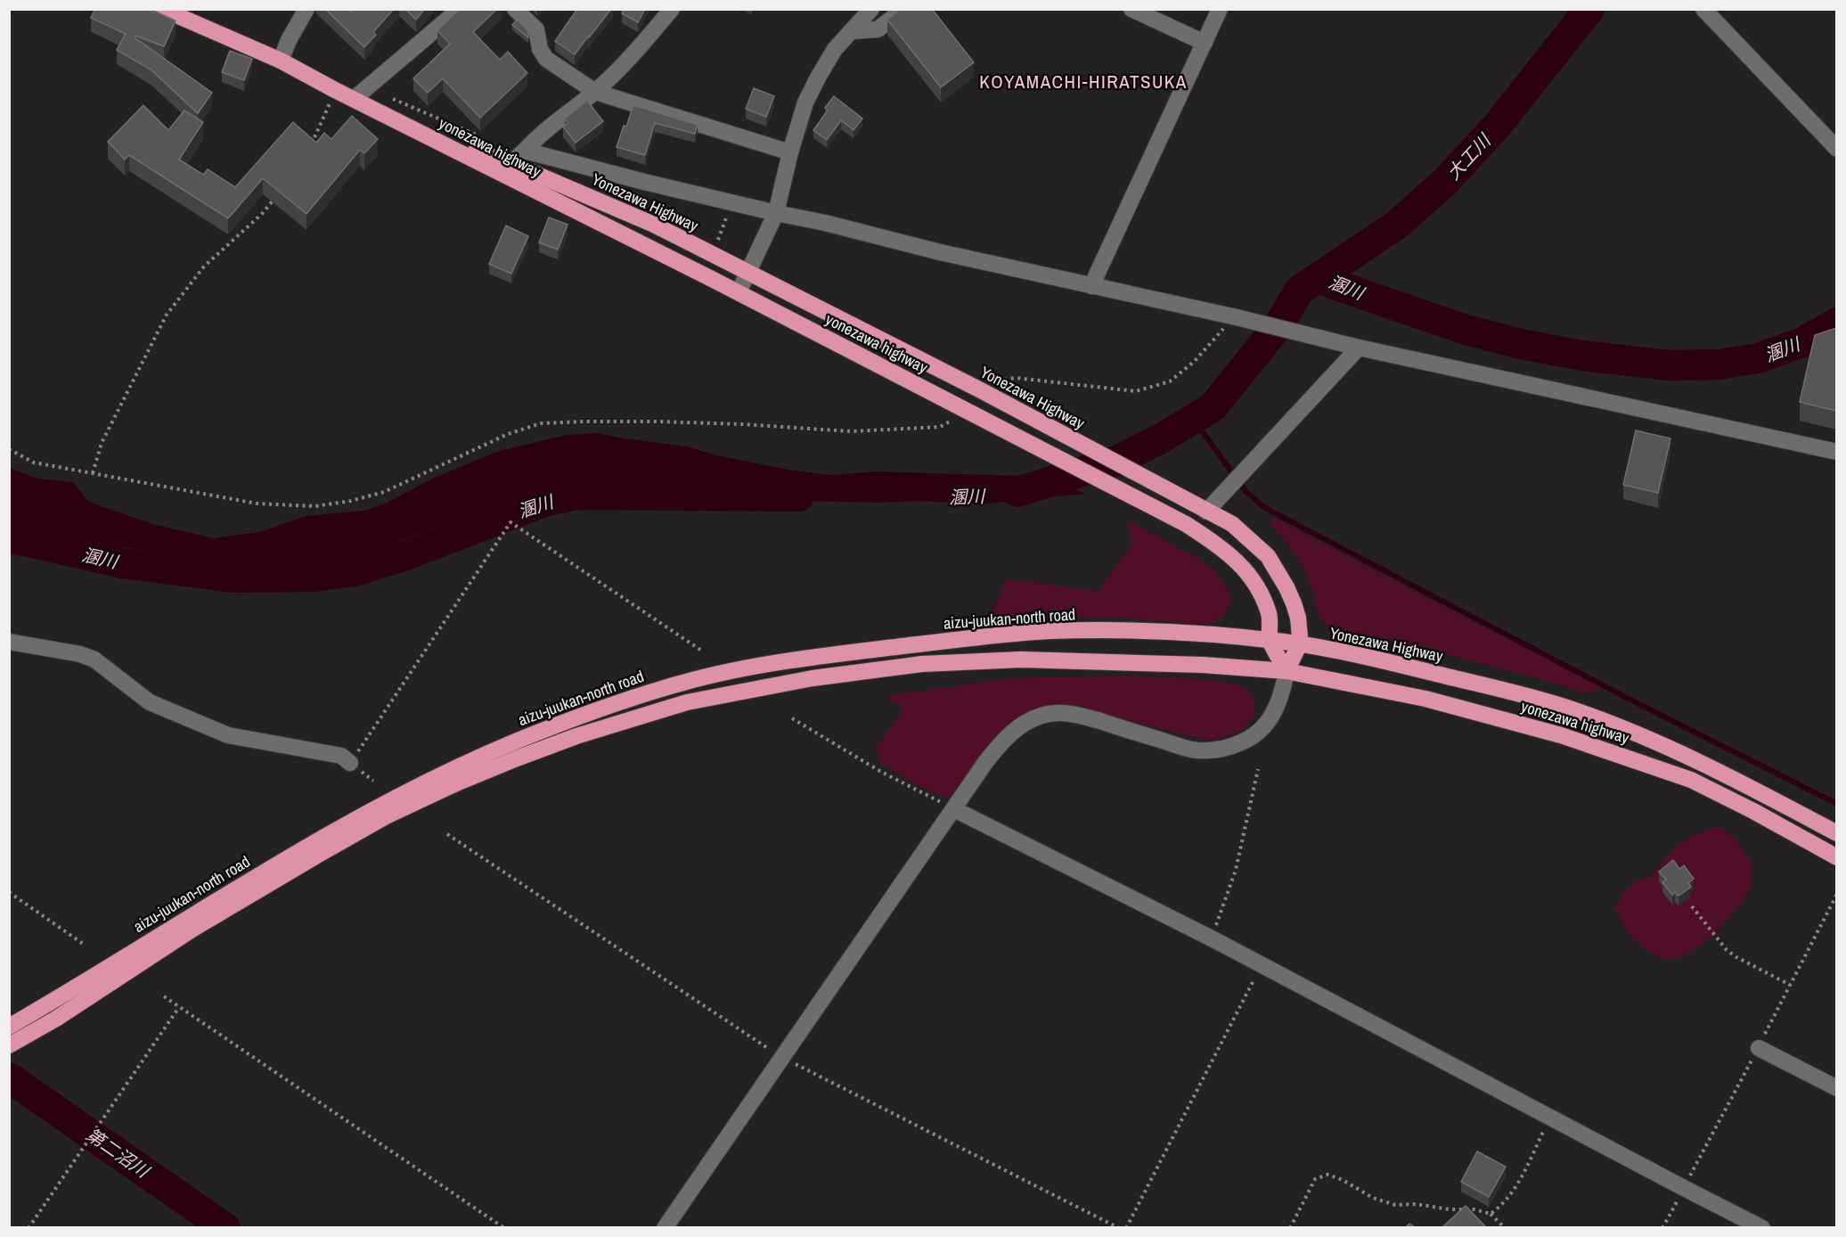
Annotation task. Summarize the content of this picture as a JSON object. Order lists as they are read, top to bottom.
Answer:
{
  "streets": {
    "highway": ["yonezawa highway", "Yonezawa Highway", "aizu-juukan-north road"]
  },
  "crossings": [
    ["yonezawa highway", "Yonezawa Highway"],
    ["yonezawa highway", "aizu-juukan-north road"],
    ["Yonezawa Highway", "aizu-juukan-north road"]
  ],
  "districts": ["KOYAMACHI-HIRATSUKA"],
  "water": ["大工川", "溷川", "第二沼川"]
}
